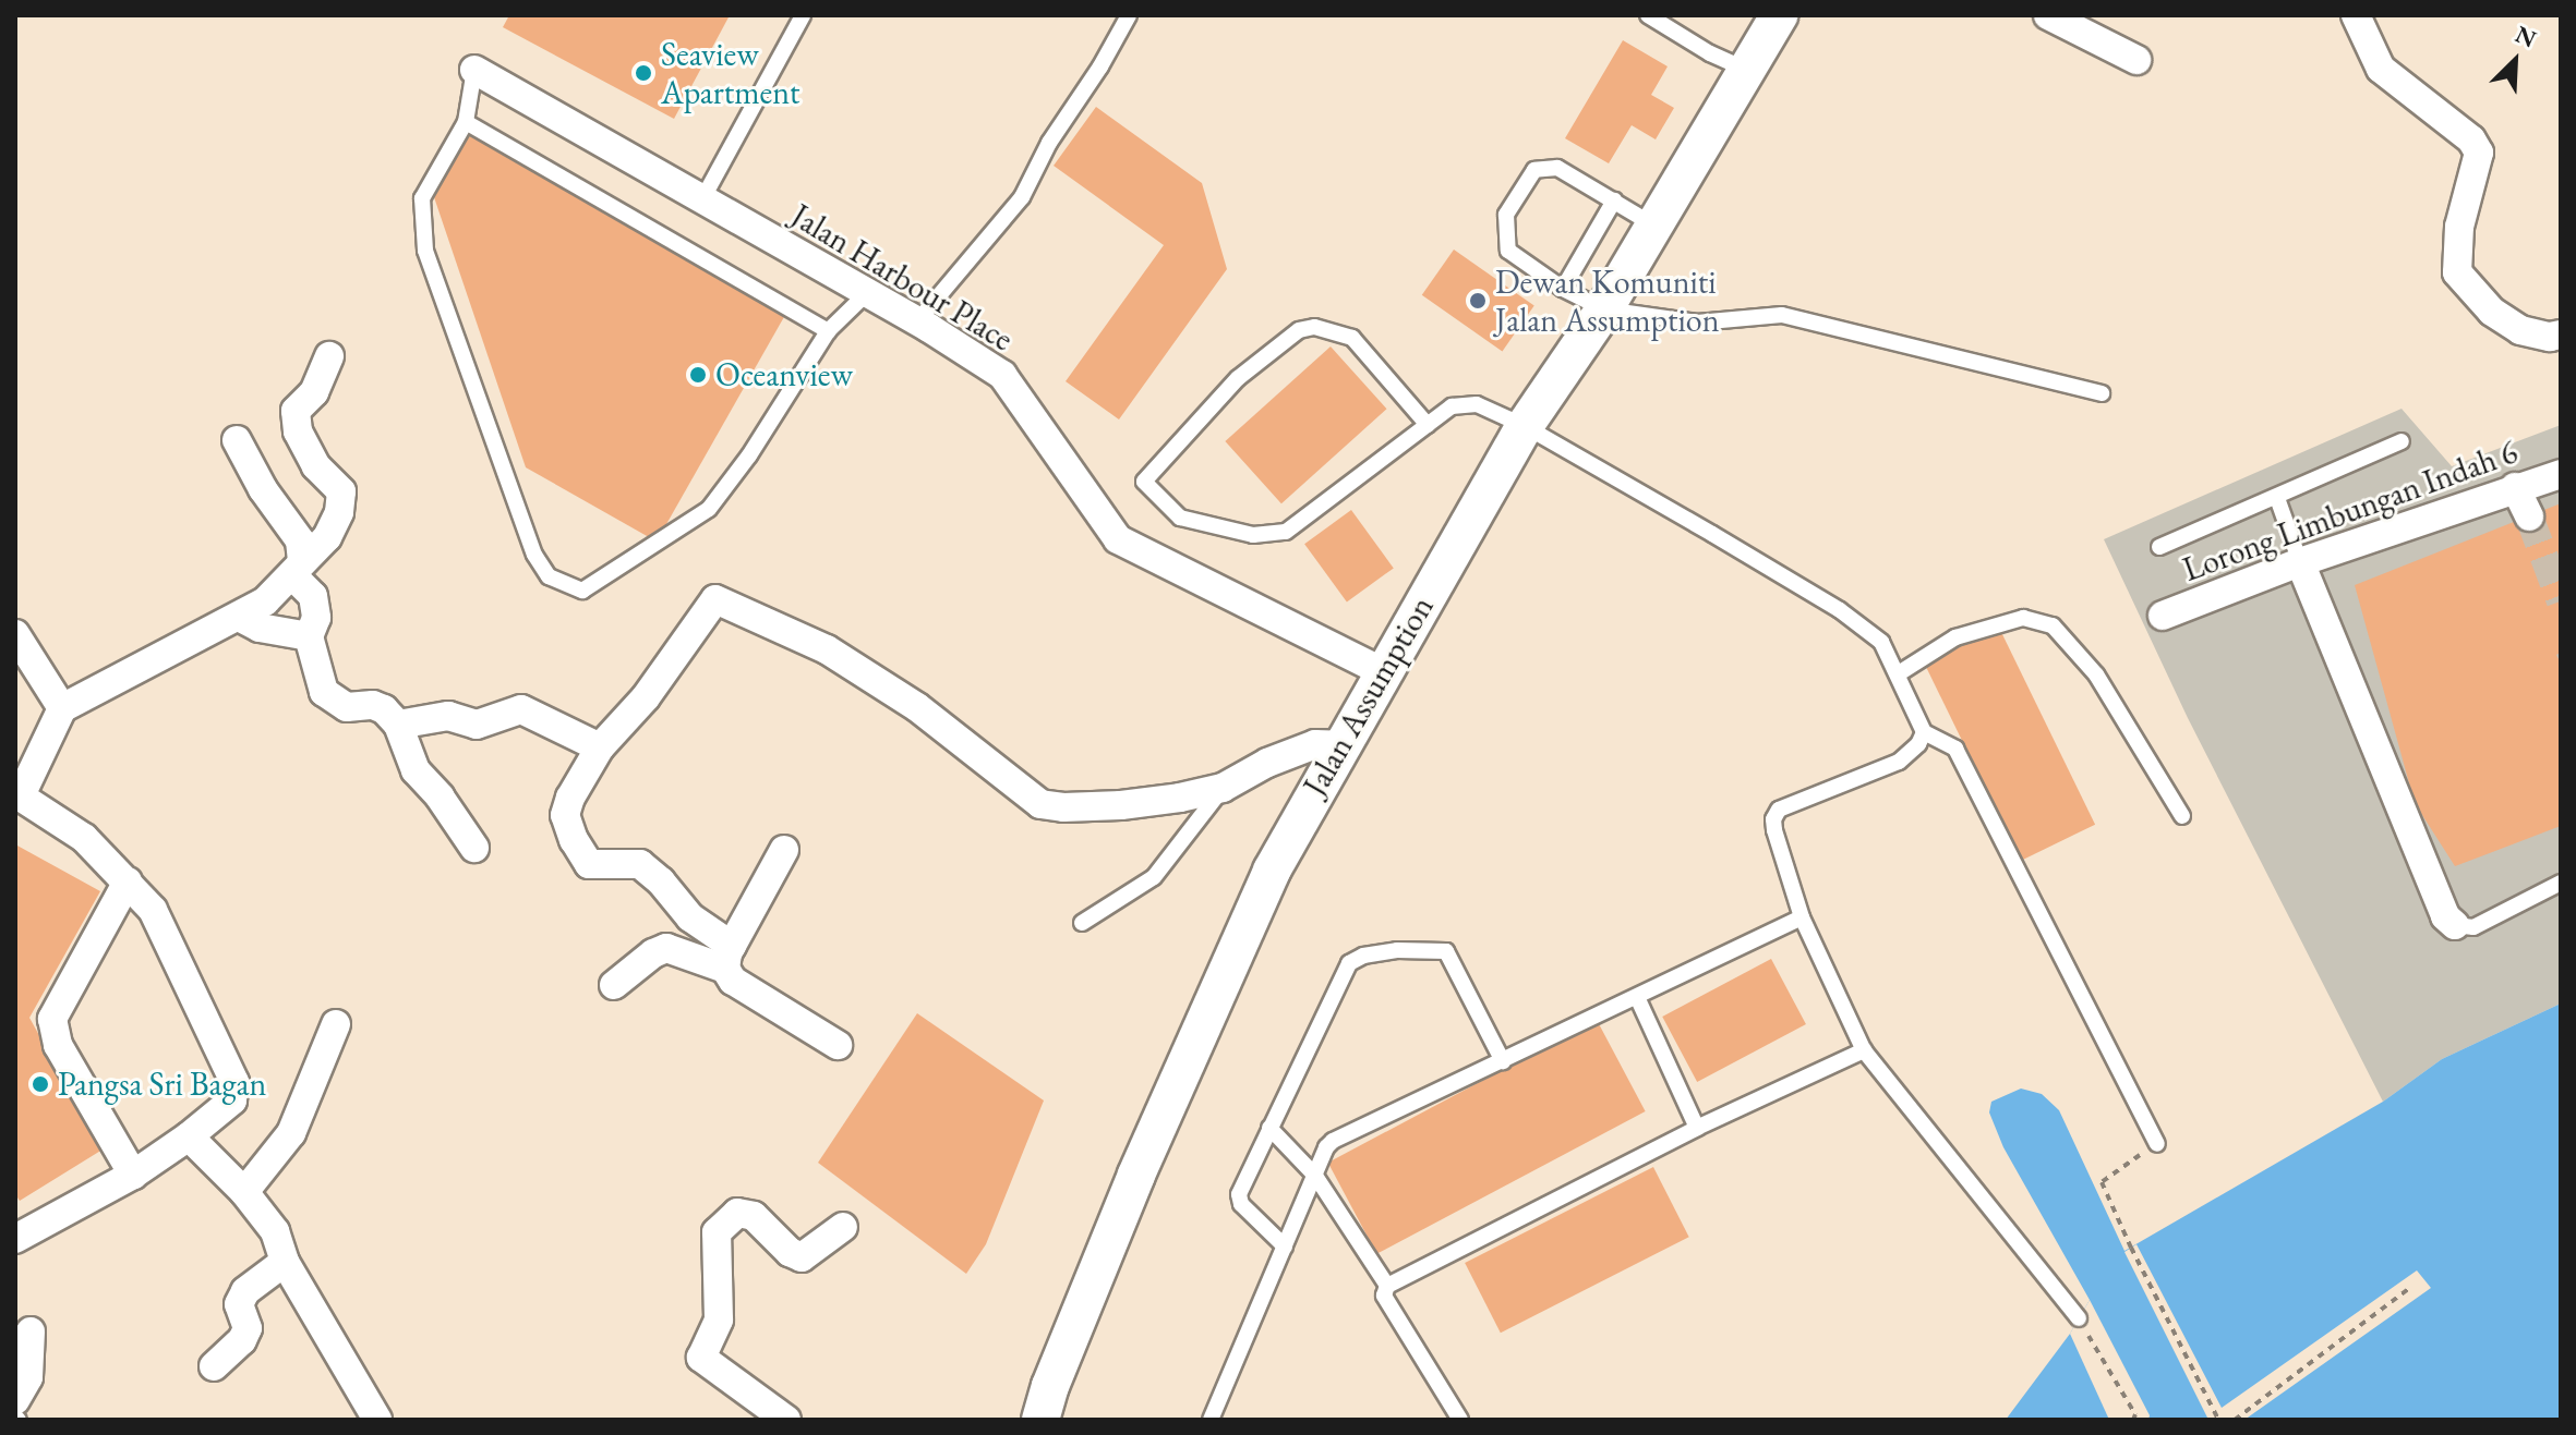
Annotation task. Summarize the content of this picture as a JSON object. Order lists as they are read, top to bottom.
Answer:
{
  "streets": {
    "street": ["Jalan Harbour Place", "Lorong Limbungan Indah 6", "Jalan Assumption"]
  },
  "crossings": [
    ["Jalan Harbour Place", "Jalan Assumption"]
  ],
  "places": [
    "Seaview Apartment",
    "Dewan Komuniti Jalan Assumption",
    "Oceanview",
    "Pangsa Sri Bagan"
  ],
  "north": "top right"
}
